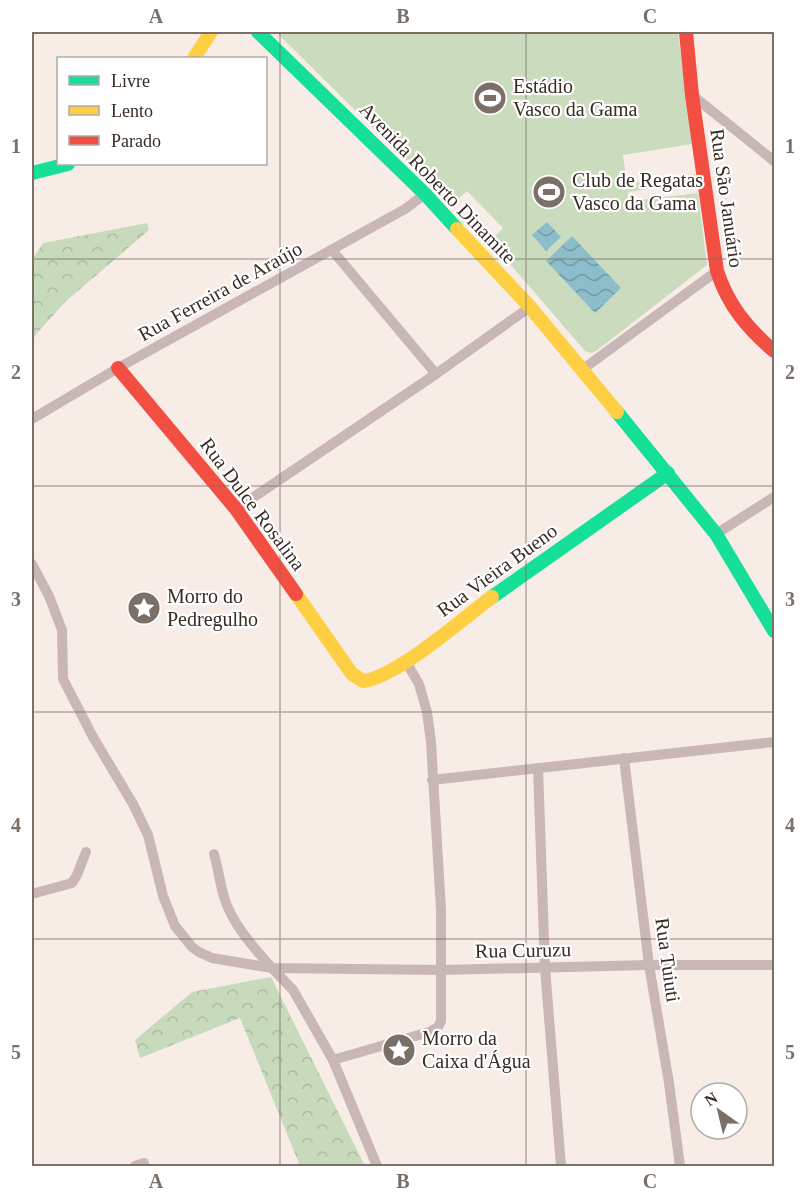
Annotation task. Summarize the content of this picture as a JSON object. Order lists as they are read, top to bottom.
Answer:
{
  "streets": {
    "street": [
      "Avenida Roberto Dinamite",
      "Rua São Januário",
      "Rua Ferreira de Araújo",
      "Rua Dulce Rosalina",
      "Rua Vieira Bueno",
      "Rua Curuzu",
      "Rua Tuiuti"
    ]
  },
  "crossings": [
    ["Avenida Roberto Dinamite", "Rua Ferreira de Araújo"],
    ["Avenida Roberto Dinamite", "Rua Vieira Bueno"],
    ["Rua Ferreira de Araújo", "Rua Dulce Rosalina"],
    ["Rua Dulce Rosalina", "Rua Vieira Bueno"],
    ["Rua Curuzu", "Rua Tuiuti"]
  ],
  "places": {
    "sports": ["Estádio Vasco da Gama", "Club de Regatas Vasco da Gama"],
    "place": ["Morro do Pedregulho", "Morro da Caixa d'Água"]
  },
  "legend": ["Livre", "Lento", "Parado"],
  "north": "top left",
  "grid": {
    "columns": ["A", "B", "C"],
    "rows": [
      "1",
      "2",
      "3",
      "4",
      "5"
    ]
  }
}
